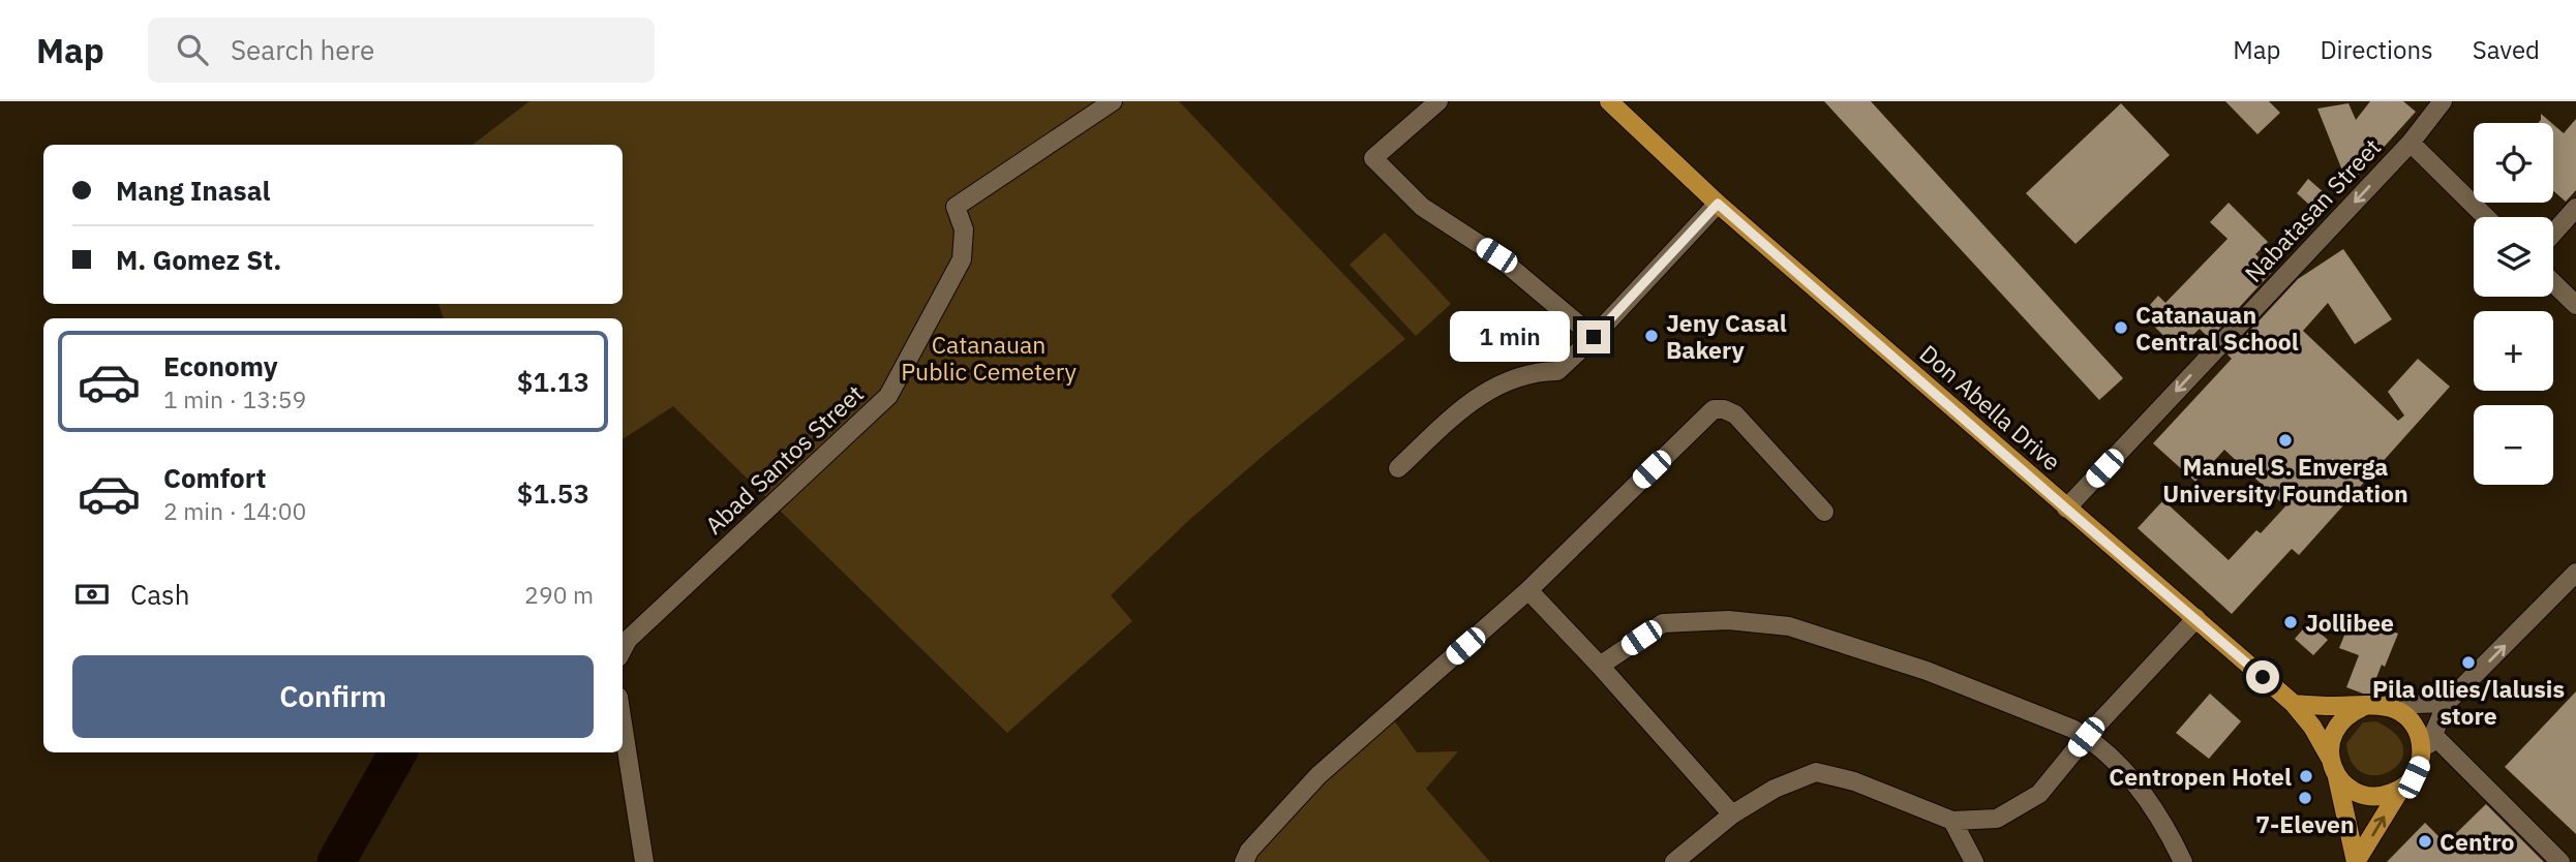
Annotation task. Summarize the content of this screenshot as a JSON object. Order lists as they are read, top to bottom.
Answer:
{
  "streets": {
    "main road": ["Don Abella Drive"],
    "street": ["Nabatasan Street", "Abad Santos Street"]
  },
  "crossings": [
    ["Nabatasan Street", "Don Abella Drive"]
  ],
  "one_way": ["Nabatasan Street"],
  "parks": ["Catanauan Public Cemetery"],
  "places": [
    "Catanauan Central School",
    "Jeny Casal Bakery",
    "Manuel S. Enverga University Foundation",
    "Jollibee",
    "Pila ollies/lalusis store",
    "Centropen Hotel",
    "7-Eleven",
    "Centro"
  ],
  "page": {
    "header": "Map",
    "search": "Search here",
    "nav": ["Map", "Directions", "Saved"],
    "map_buttons": ["+", "−"],
    "banner": ["Mang Inasal", "M. Gomez St."],
    "bubble": "1 min",
    "list": [
      {
        "name": "Economy",
        "note": "1 min · 13:59",
        "value": "$1.13"
      },
      {
        "name": "Comfort",
        "note": "2 min · 14:00",
        "value": "$1.53"
      }
    ],
    "pay": ["Cash", "290 m"],
    "buttons": "Confirm"
  }
}
